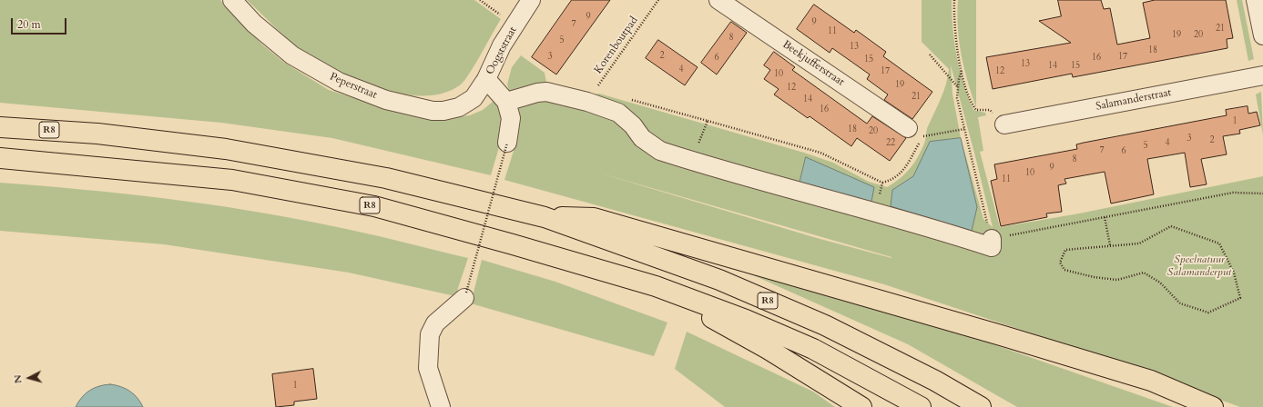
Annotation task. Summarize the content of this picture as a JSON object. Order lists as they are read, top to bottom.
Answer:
{
  "streets": {
    "highway": ["R8"],
    "street": [
      "Oogststraat",
      "Beekjufferstraat",
      "Peperstraat",
      "Salamanderstraat"
    ],
    "path": ["Korenboutpad"]
  },
  "crossings": [
    ["Oogststraat", "Peperstraat"]
  ],
  "parks": ["Speelnatuur Salamanderput"],
  "house_numbers": [
    "9",
    "9",
    "7",
    "21",
    "11",
    "19",
    "20",
    "8",
    "5",
    "13",
    "18",
    "2",
    "3",
    "17",
    "6",
    "16",
    "15",
    "13",
    "14",
    "15",
    "4",
    "17",
    "12",
    "10",
    "19",
    "12",
    "21",
    "14",
    "16",
    "1",
    "18",
    "20",
    "3",
    "2",
    "22",
    "4",
    "5",
    "7",
    "6",
    "8",
    "9",
    "10",
    "11",
    "1"
  ],
  "scale_bar": "20 m",
  "north": "left"
}
